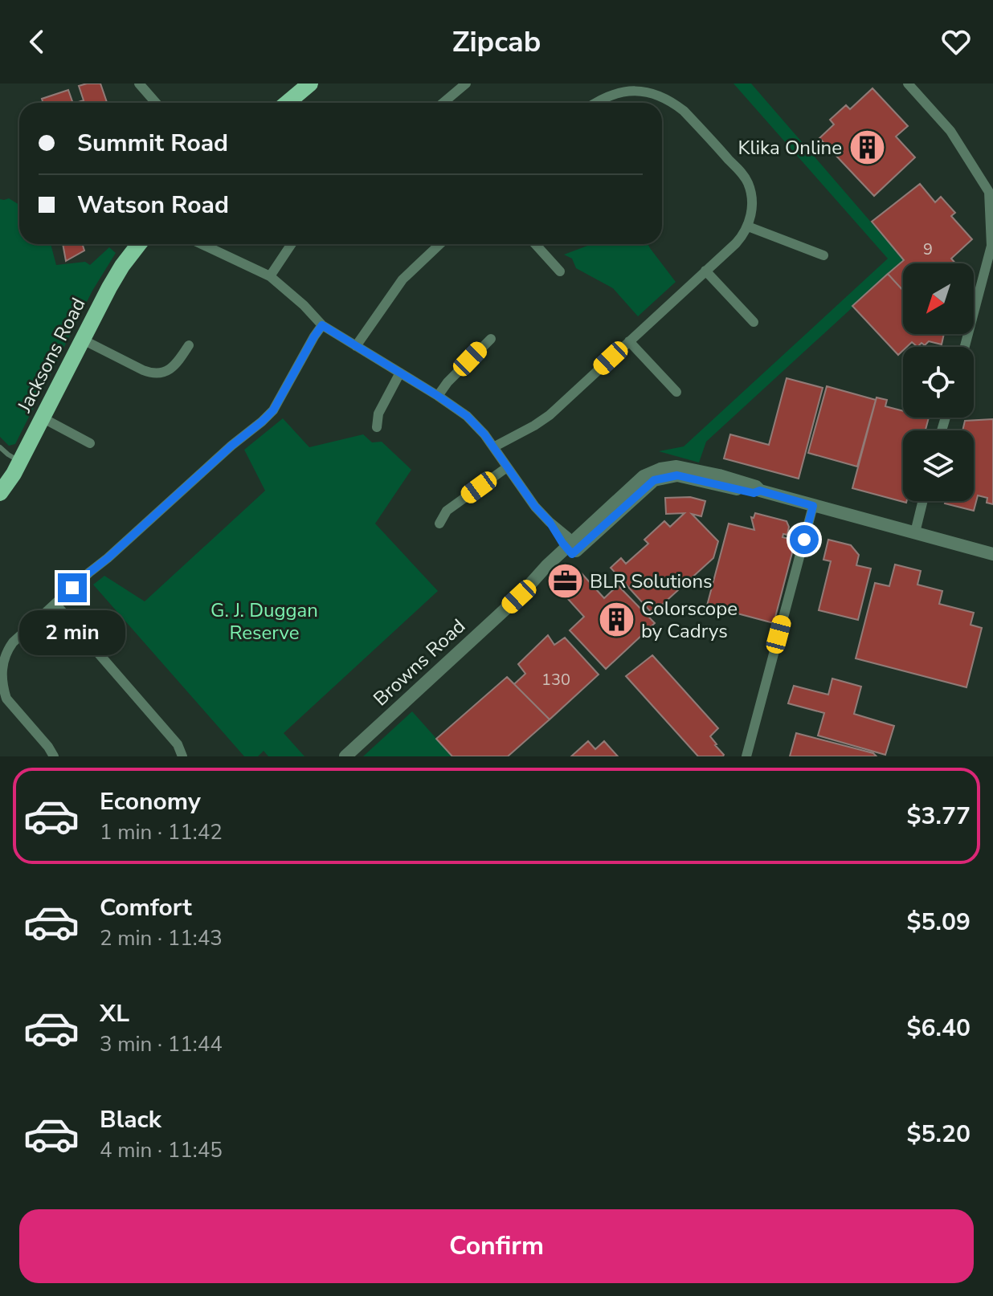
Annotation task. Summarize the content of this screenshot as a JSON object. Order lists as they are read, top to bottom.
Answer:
{
  "streets": {
    "main road": ["Jacksons Road"],
    "street": ["Browns Road"]
  },
  "parks": ["G. J. Duggan Reserve"],
  "places": {
    "building": ["Klika Online", "Colorscope by Cadrys"],
    "office": ["BLR Solutions"]
  },
  "house_numbers": ["9", "130"],
  "north": "bottom left",
  "page": {
    "header": "Zipcab",
    "banner": ["Summit Road", "Watson Road"],
    "bubble": "2 min",
    "list": [
      {
        "name": "Economy",
        "note": "1 min · 11:42",
        "value": "$3.77"
      },
      {
        "name": "Comfort",
        "note": "2 min · 11:43",
        "value": "$5.09"
      },
      {
        "name": "XL",
        "note": "3 min · 11:44",
        "value": "$6.40"
      },
      {
        "name": "Black",
        "note": "4 min · 11:45",
        "value": "$5.20"
      }
    ],
    "buttons": "Confirm"
  }
}
